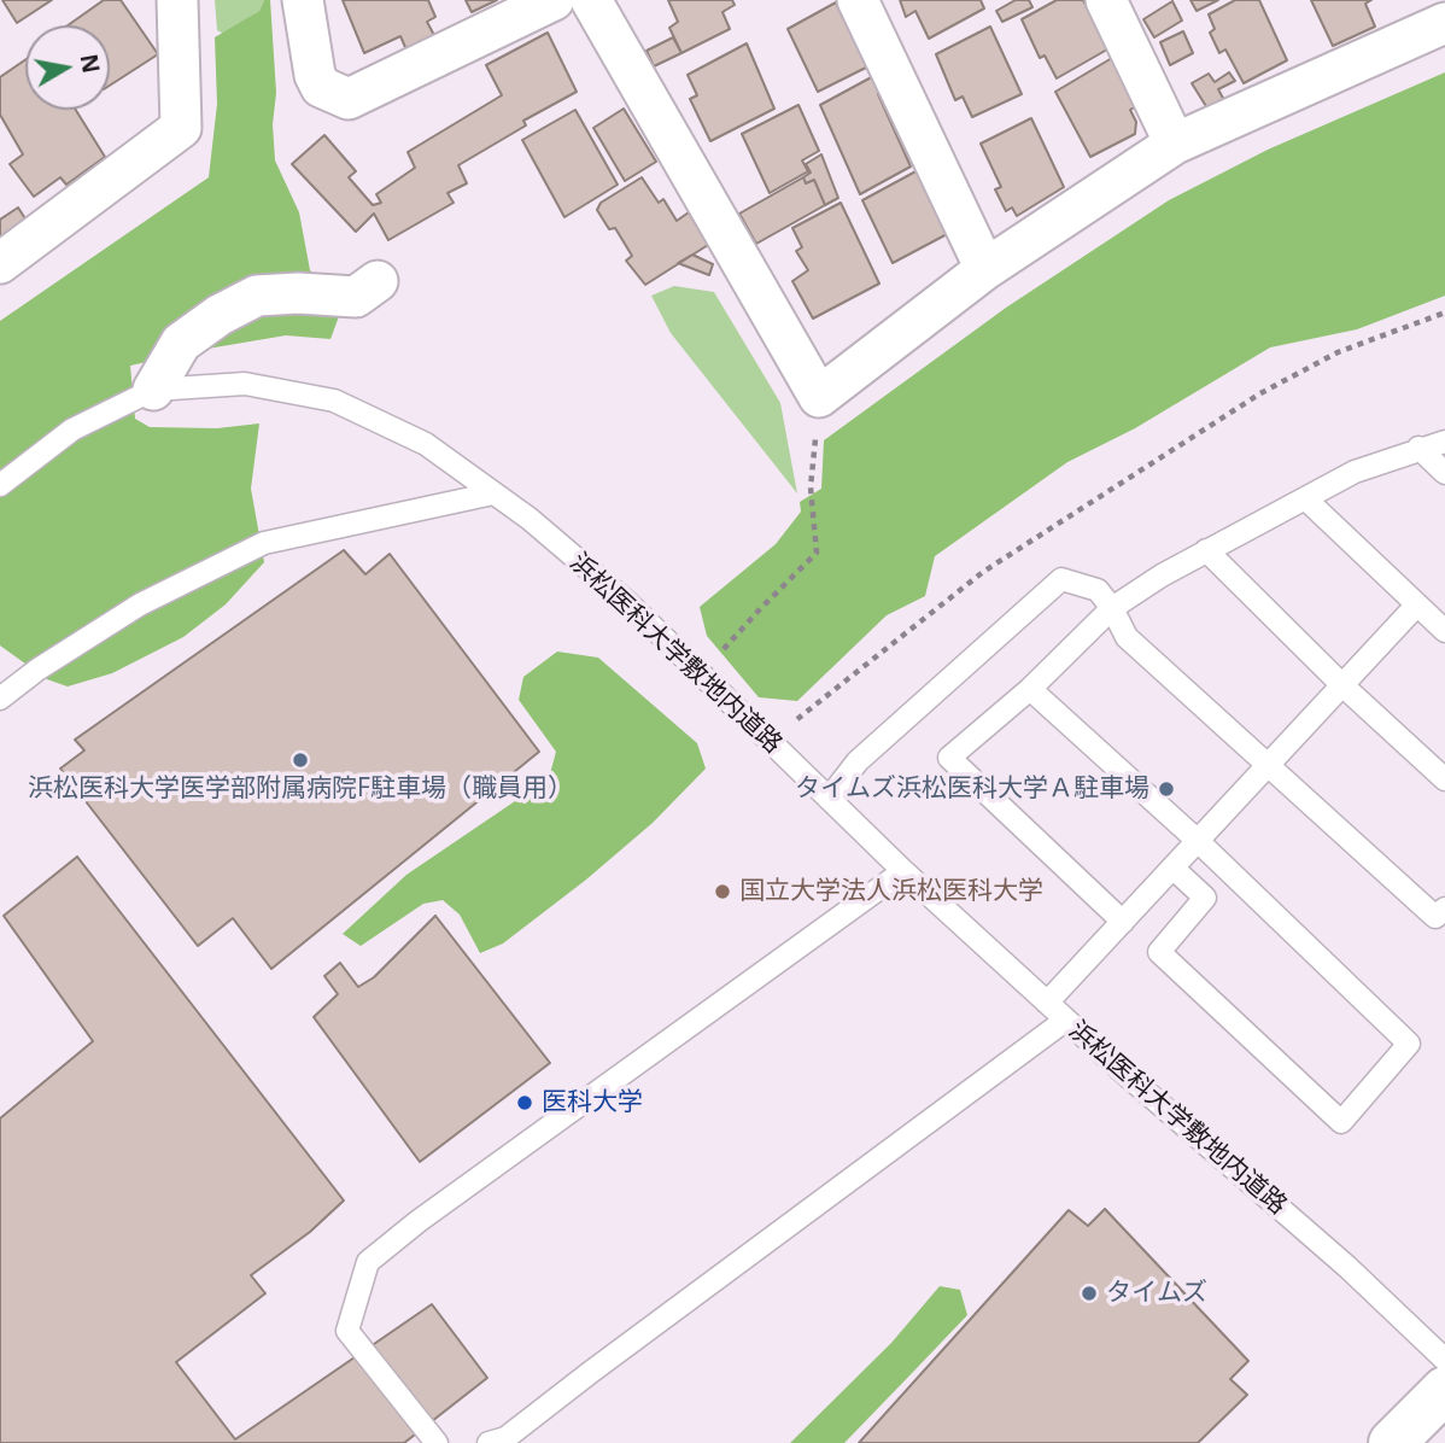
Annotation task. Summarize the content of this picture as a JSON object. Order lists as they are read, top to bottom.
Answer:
{
  "streets": {
    "lane": ["浜松医科大学敷地内道路"]
  },
  "places": [
    "浜松医科大学医学部附属病院F駐車場（職員用）",
    "タイムズ浜松医科大学Ａ駐車場",
    "国立大学法人浜松医科大学",
    "医科大学",
    "タイムズ"
  ],
  "north": "right"
}
